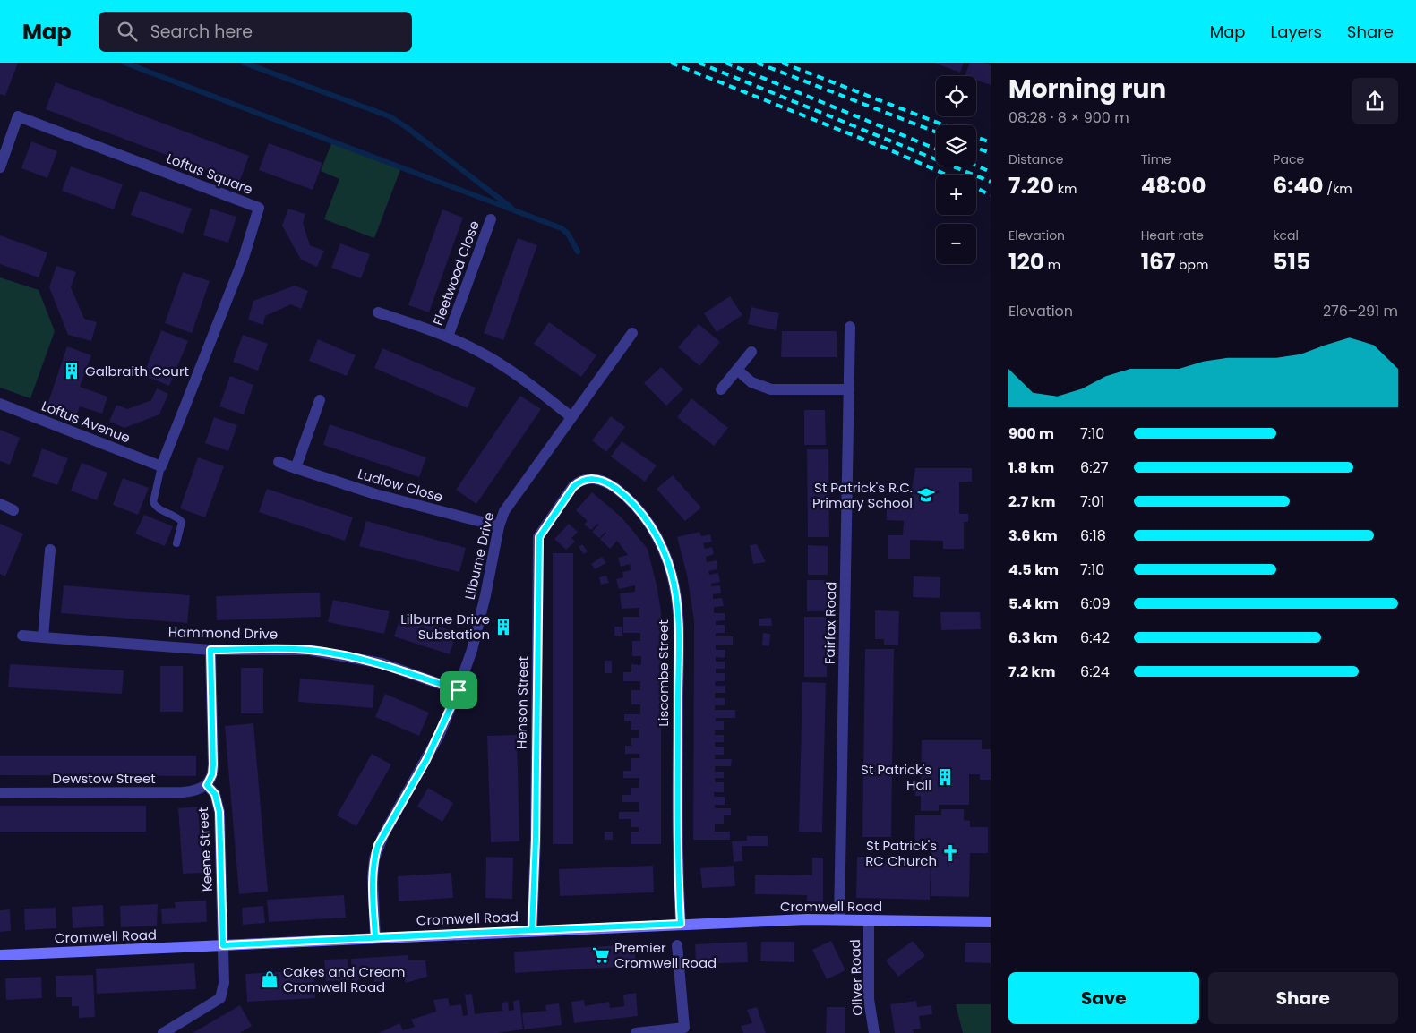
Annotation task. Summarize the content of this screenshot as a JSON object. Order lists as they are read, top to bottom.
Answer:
{
  "streets": {
    "street": [
      "Loftus Square",
      "Fleetwood Close",
      "Loftus Avenue",
      "Ludlow Close",
      "Lilburne Drive",
      "Fairfax Road",
      "Hammond Drive",
      "Liscombe Street",
      "Henson Street",
      "Dewstow Street",
      "Keene Street",
      "Cromwell Road",
      "Oliver Road"
    ]
  },
  "crossings": [
    ["Loftus Square", "Loftus Avenue"],
    ["Fleetwood Close", "Lilburne Drive"],
    ["Ludlow Close", "Lilburne Drive"],
    ["Lilburne Drive", "Hammond Drive"],
    ["Lilburne Drive", "Cromwell Road"],
    ["Fairfax Road", "Cromwell Road"],
    ["Liscombe Street", "Henson Street"],
    ["Liscombe Street", "Cromwell Road"],
    ["Henson Street", "Cromwell Road"],
    ["Dewstow Street", "Keene Street"],
    ["Keene Street", "Cromwell Road"],
    ["Cromwell Road", "Oliver Road"]
  ],
  "places": {
    "building": ["Galbraith Court", "Lilburne Drive Substation", "St Patrick's Hall"],
    "school or university": ["St Patrick's R.C. Primary School"],
    "church": ["St Patrick's RC Church"],
    "supermarket": ["Premier Cromwell Road"],
    "shop": ["Cakes and Cream Cromwell Road"]
  },
  "page": {
    "header": "Map",
    "search": "Search here",
    "nav": ["Map", "Layers", "Share"],
    "heading": ["Morning run", "08:28 · 8 × 900 m"],
    "map_buttons": ["+", "−"],
    "stats": [
      ["Distance", "7.20 km"],
      ["Time", "48:00"],
      ["Pace", "6:40 /km"],
      ["Elevation", "120 m"],
      ["Heart rate", "167 bpm"],
      ["kcal", "515"]
    ],
    "chart": ["Elevation", "276–291 m"],
    "list": [
      {
        "name": "900 m",
        "note": "7:10"
      },
      {
        "name": "1.8 km",
        "note": "6:27"
      },
      {
        "name": "2.7 km",
        "note": "7:01"
      },
      {
        "name": "3.6 km",
        "note": "6:18"
      },
      {
        "name": "4.5 km",
        "note": "7:10"
      },
      {
        "name": "5.4 km",
        "note": "6:09"
      },
      {
        "name": "6.3 km",
        "note": "6:42"
      },
      {
        "name": "7.2 km",
        "note": "6:24"
      }
    ],
    "buttons": ["Save", "Share"]
  }
}
